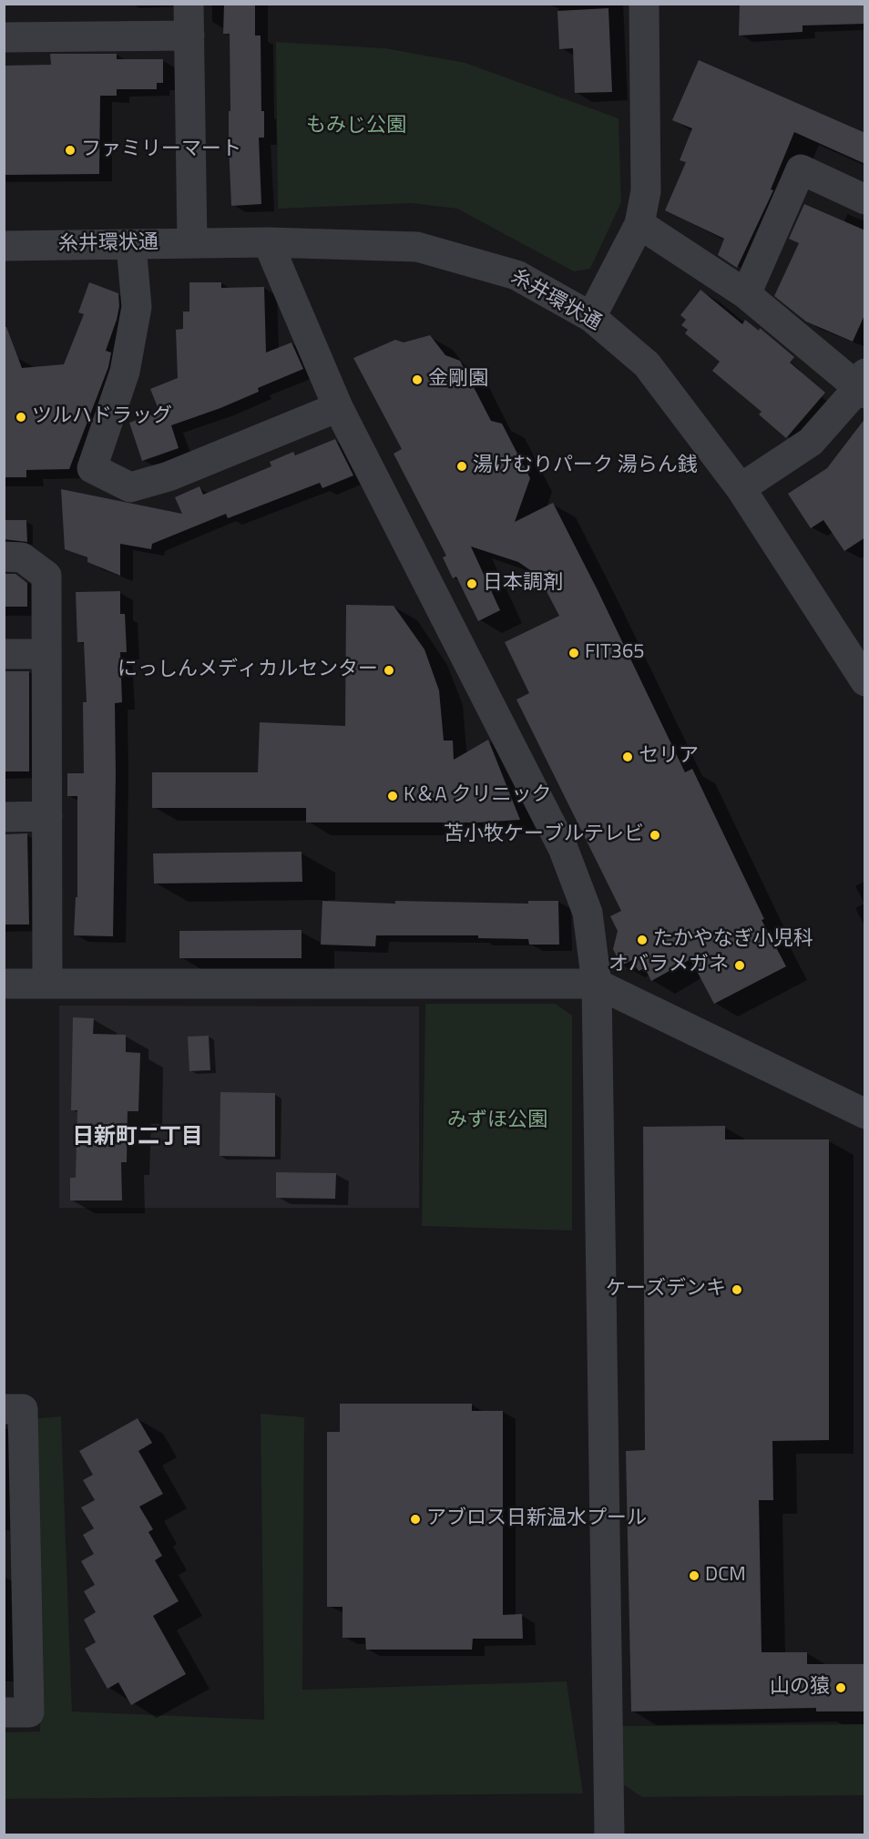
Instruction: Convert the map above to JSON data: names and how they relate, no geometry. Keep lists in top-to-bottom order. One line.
{"streets":{"street":["糸井環状通"]},"districts":["日新町二丁目"],"parks":["もみじ公園","みずほ公園"],"places":["ファミリーマート","金剛園","ツルハドラッグ","湯けむりパーク 湯らん銭","日本調剤","FIT365","にっしんメディカルセンター","セリア","K＆A クリニック","苫小牧ケーブルテレビ","たかやなぎ小児科","オバラメガネ","ケーズデンキ","アブロス日新温水プール","DCM","山の猿"]}
